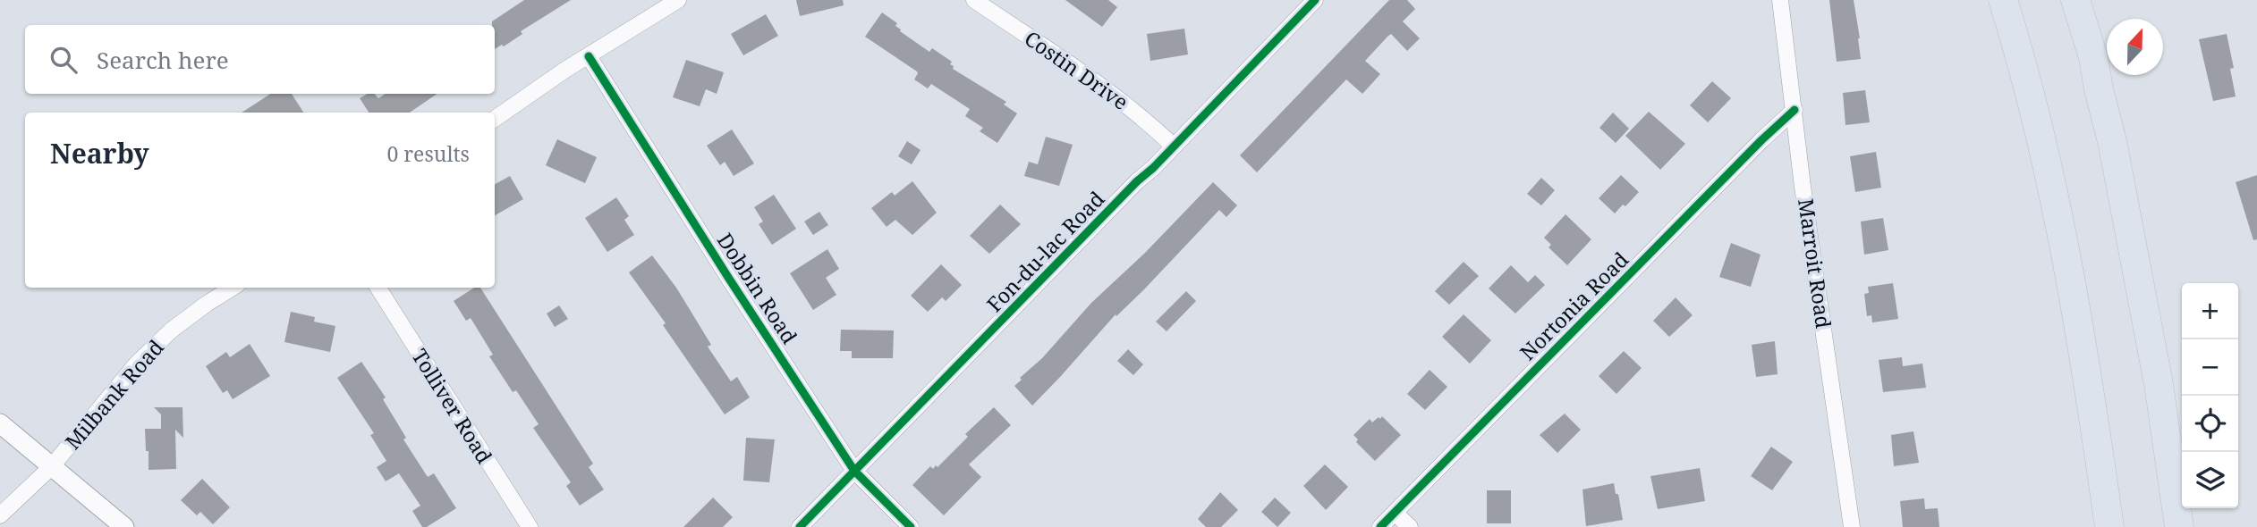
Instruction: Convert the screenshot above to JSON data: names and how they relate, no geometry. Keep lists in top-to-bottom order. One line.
{"streets":{"street":["Costin Drive","Fon-du-lac Road","Marroit Road","Dobbin Road","Nortonia Road","Milbank Road","Tolliver Road"]},"crossings":[["Costin Drive","Fon-du-lac Road"],["Fon-du-lac Road","Dobbin Road"],["Marroit Road","Nortonia Road"]],"north":"top","page":{"search":"Search here","heading":["Nearby","0 results"],"map_buttons":["+","−"]}}
